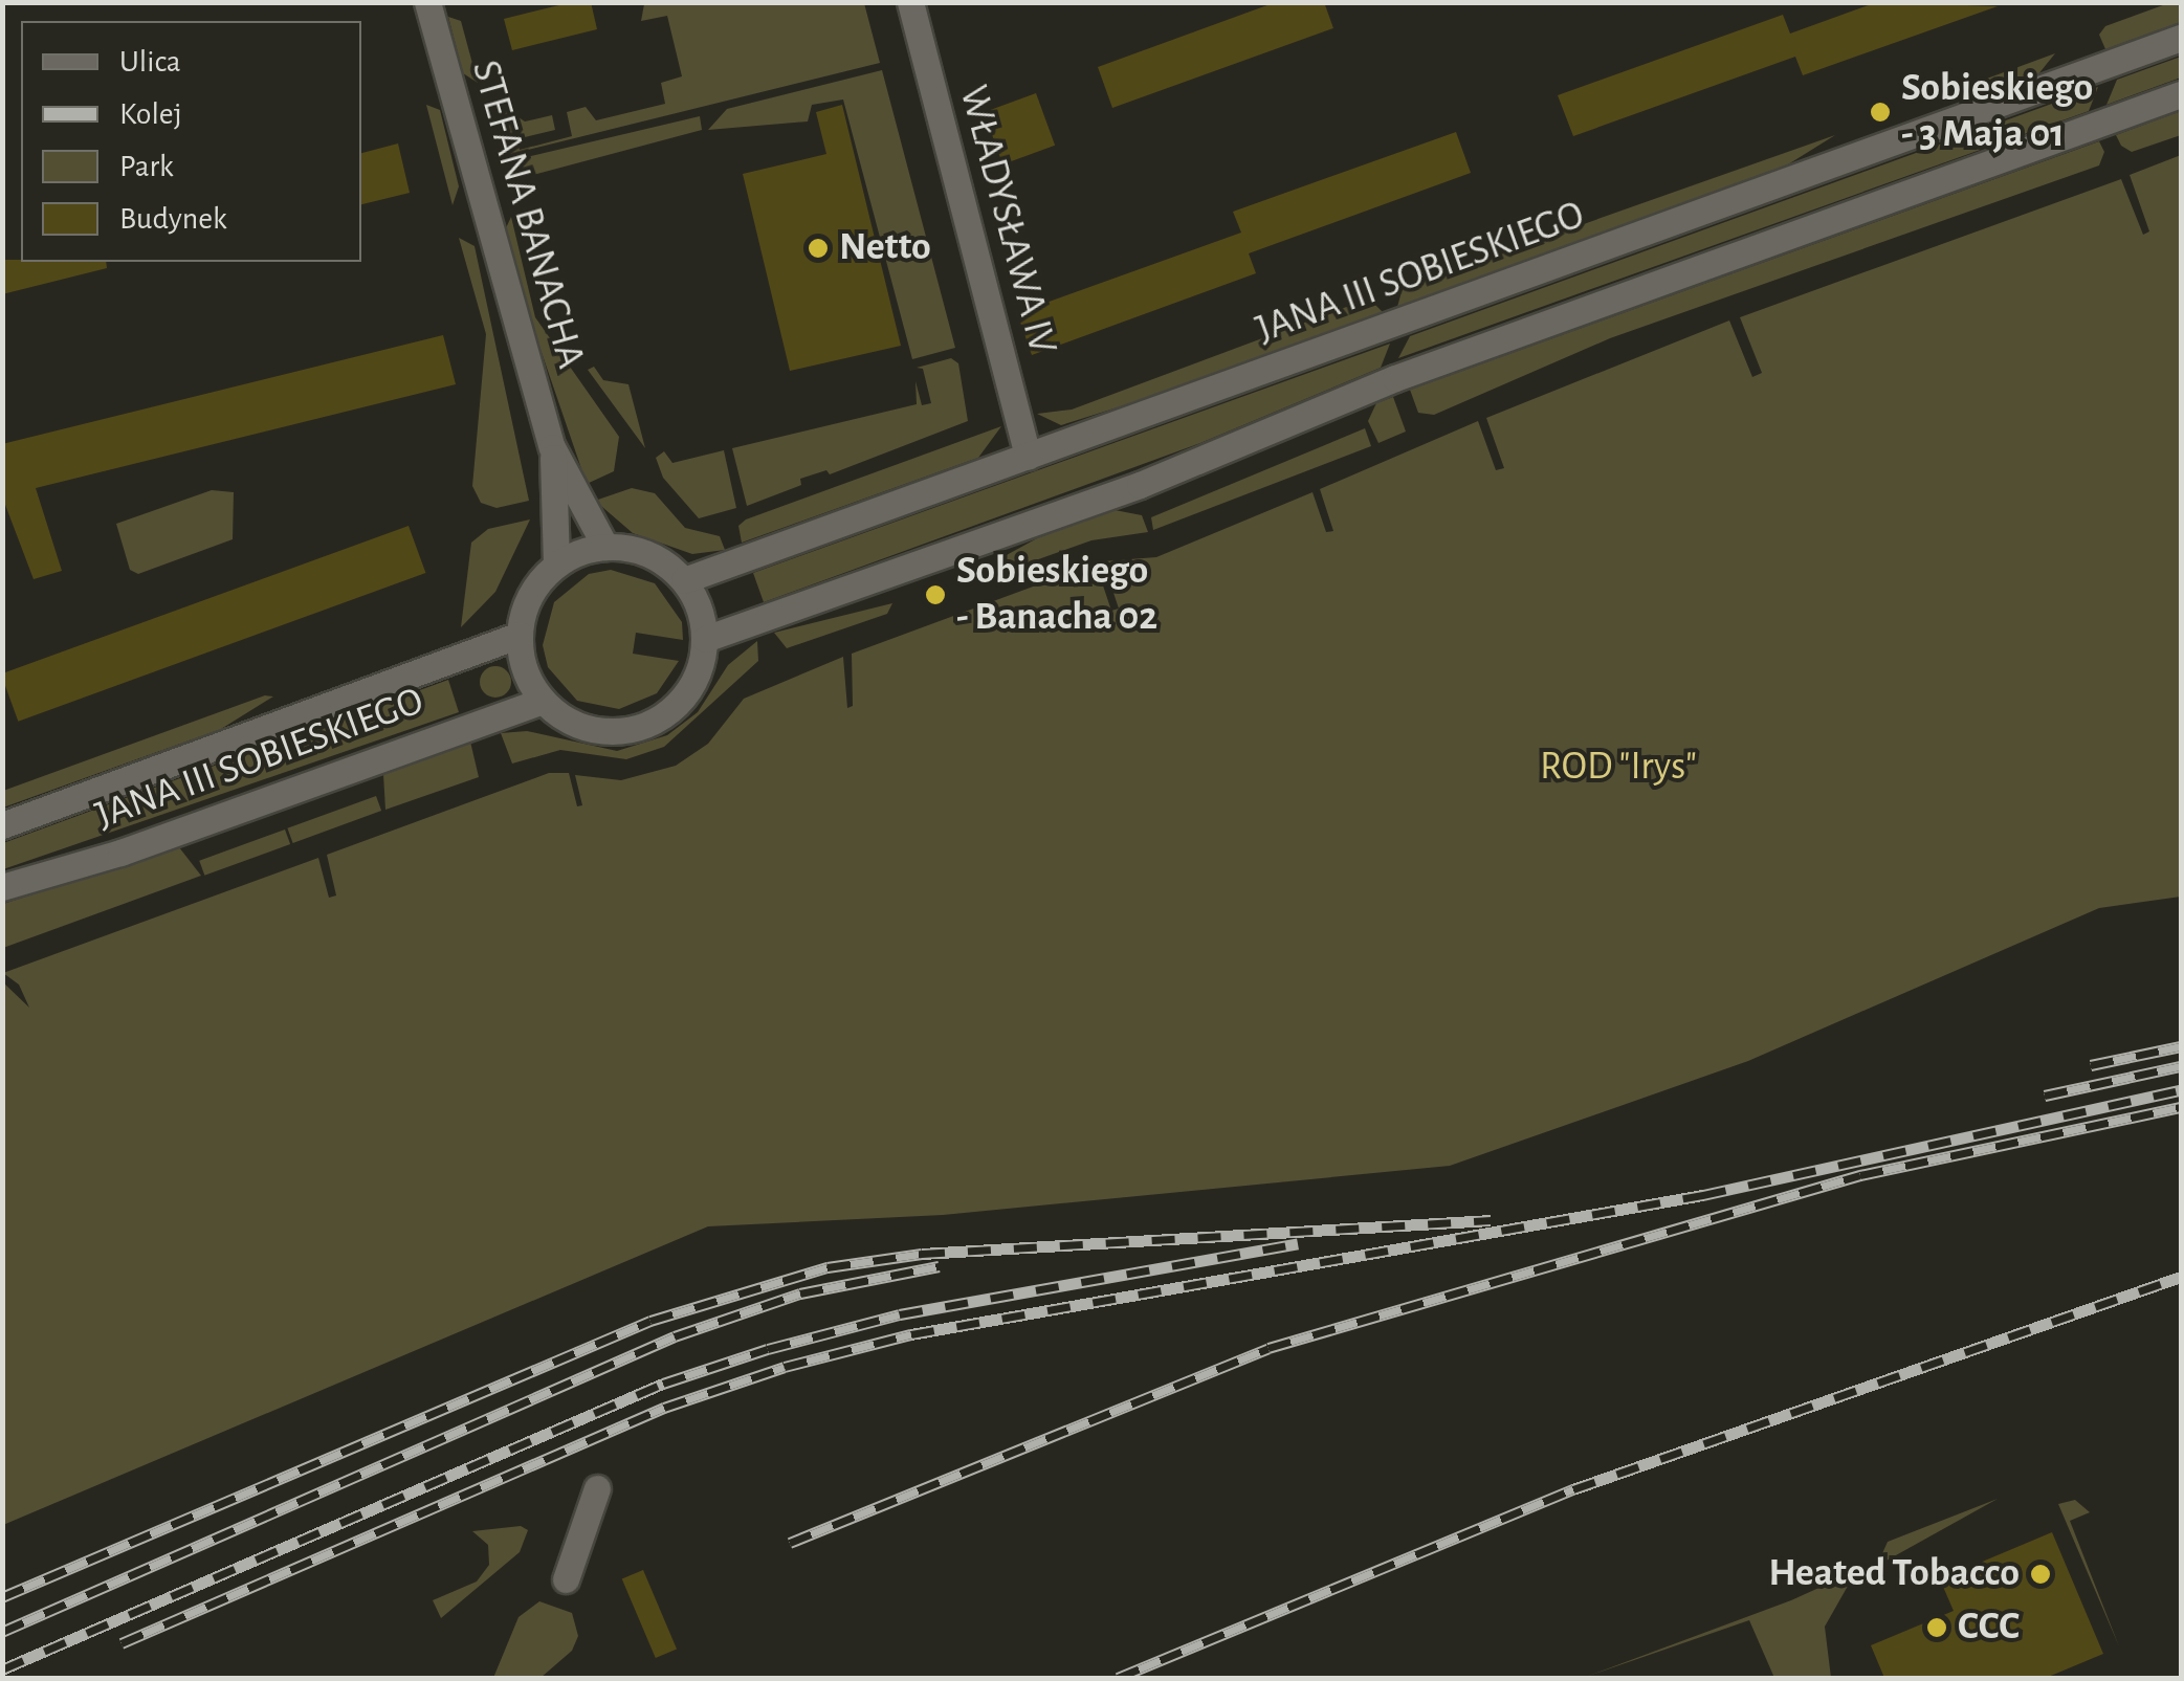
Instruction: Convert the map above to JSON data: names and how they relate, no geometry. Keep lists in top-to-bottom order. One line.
{"streets":{"street":["STEFANA BANACHA","WŁADYSŁAWA IV","JANA III SOBIESKIEGO"]},"crossings":[["STEFANA BANACHA","JANA III SOBIESKIEGO"],["WŁADYSŁAWA IV","JANA III SOBIESKIEGO"]],"parks":["ROD \"Irys\""],"places":["Sobieskiego - 3 Maja 01","Netto","Sobieskiego - Banacha 02","Heated Tobacco","CCC"],"legend":["Ulica","Kolej","Park","Budynek"]}
